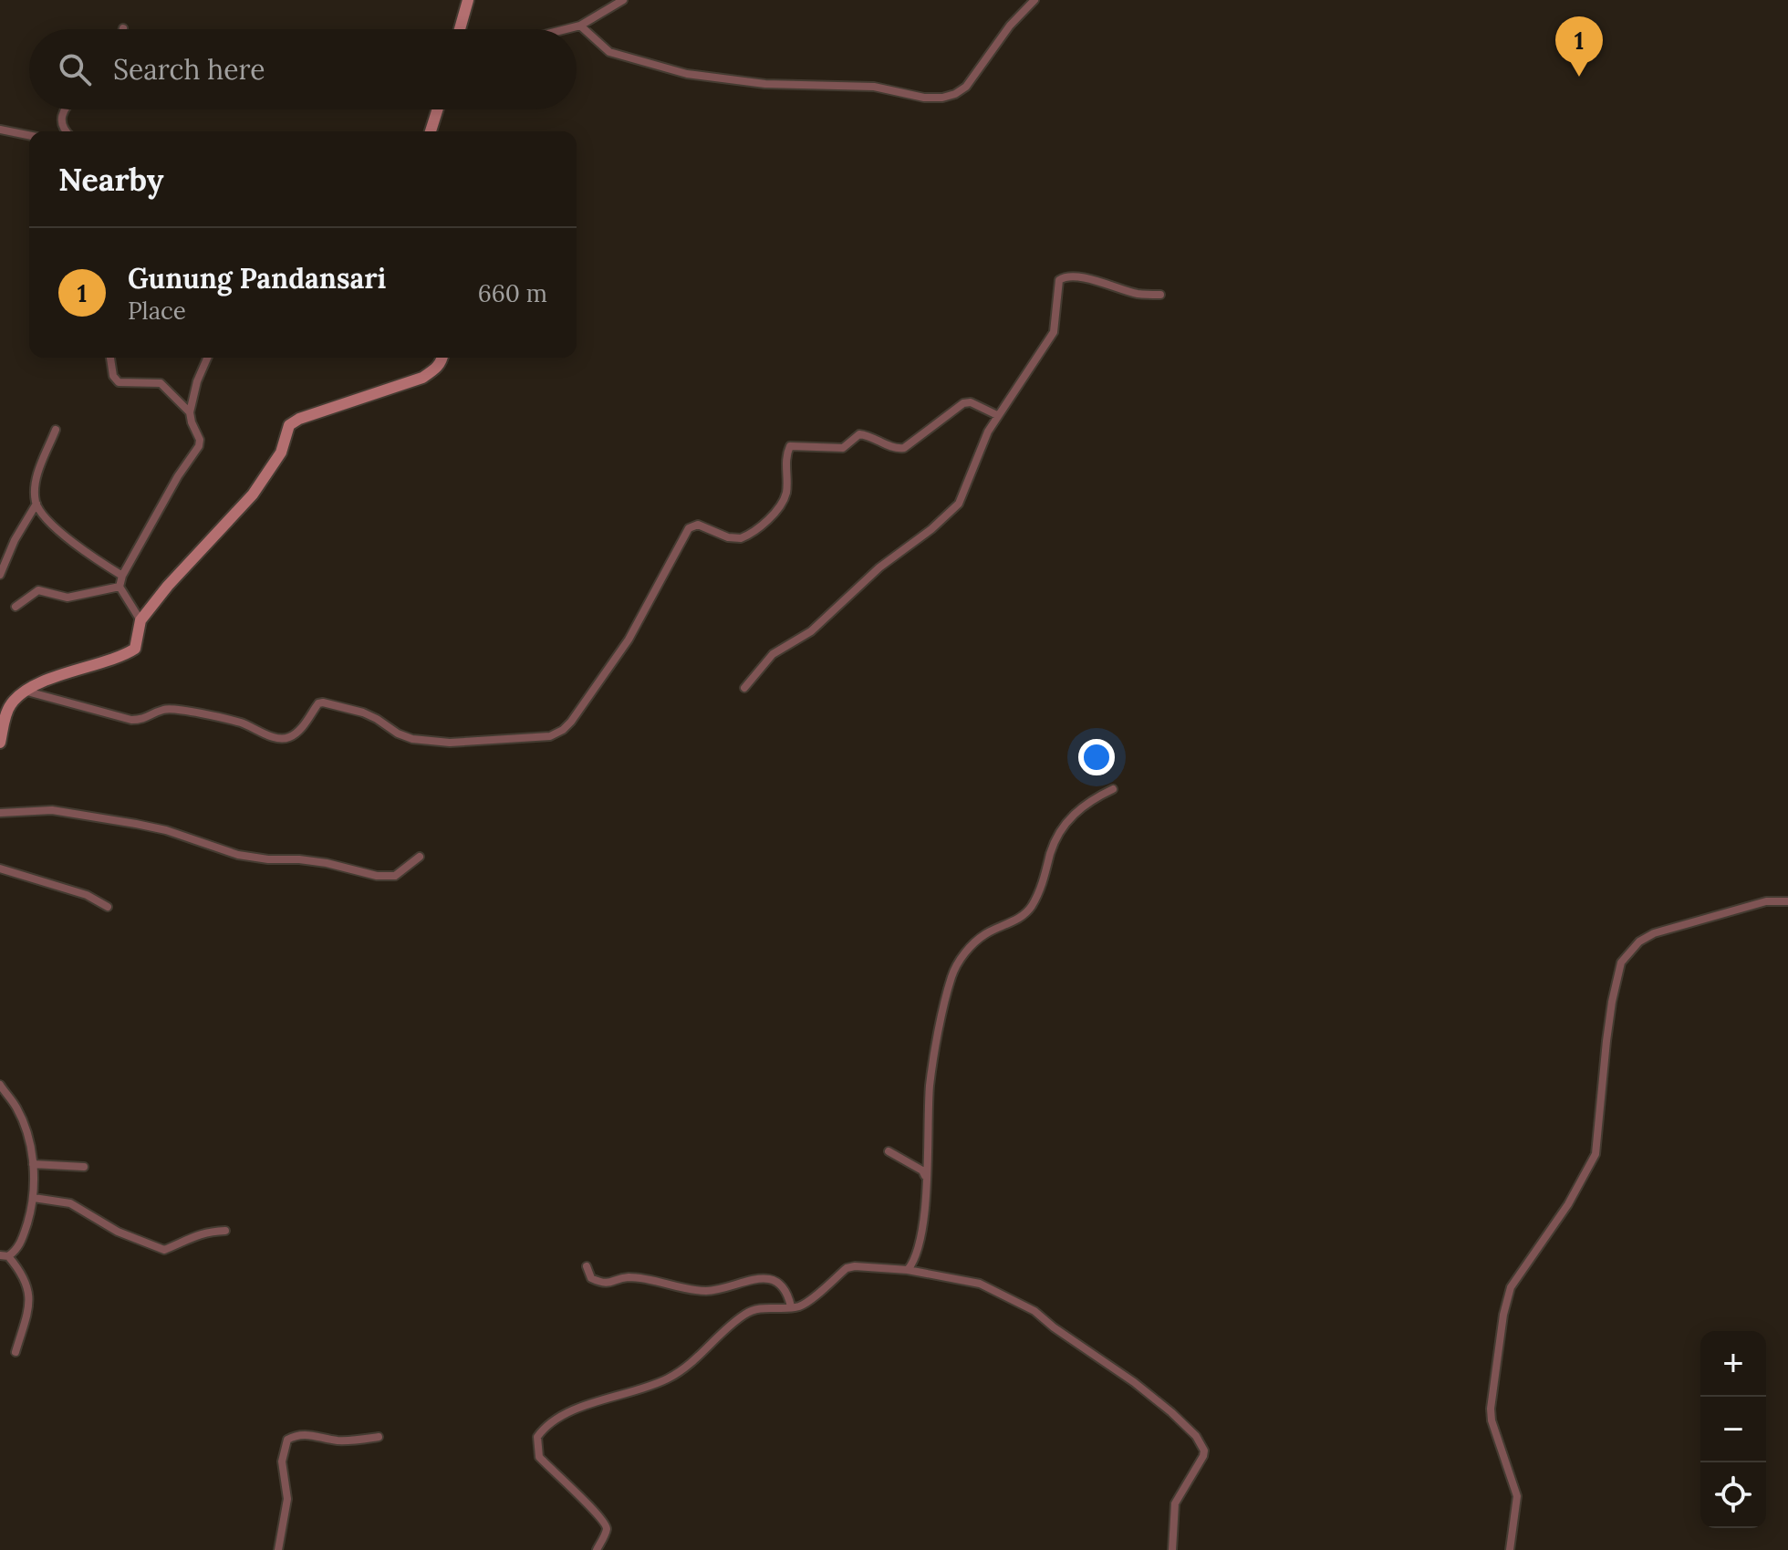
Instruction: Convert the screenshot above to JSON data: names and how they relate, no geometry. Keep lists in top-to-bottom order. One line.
{"page":{"pins":"1","search":"Search here","heading":"Nearby","list":[{"mark":"1","name":"Gunung Pandansari","note":"Place","value":"660 m"}],"map_buttons":["+","−"]}}
